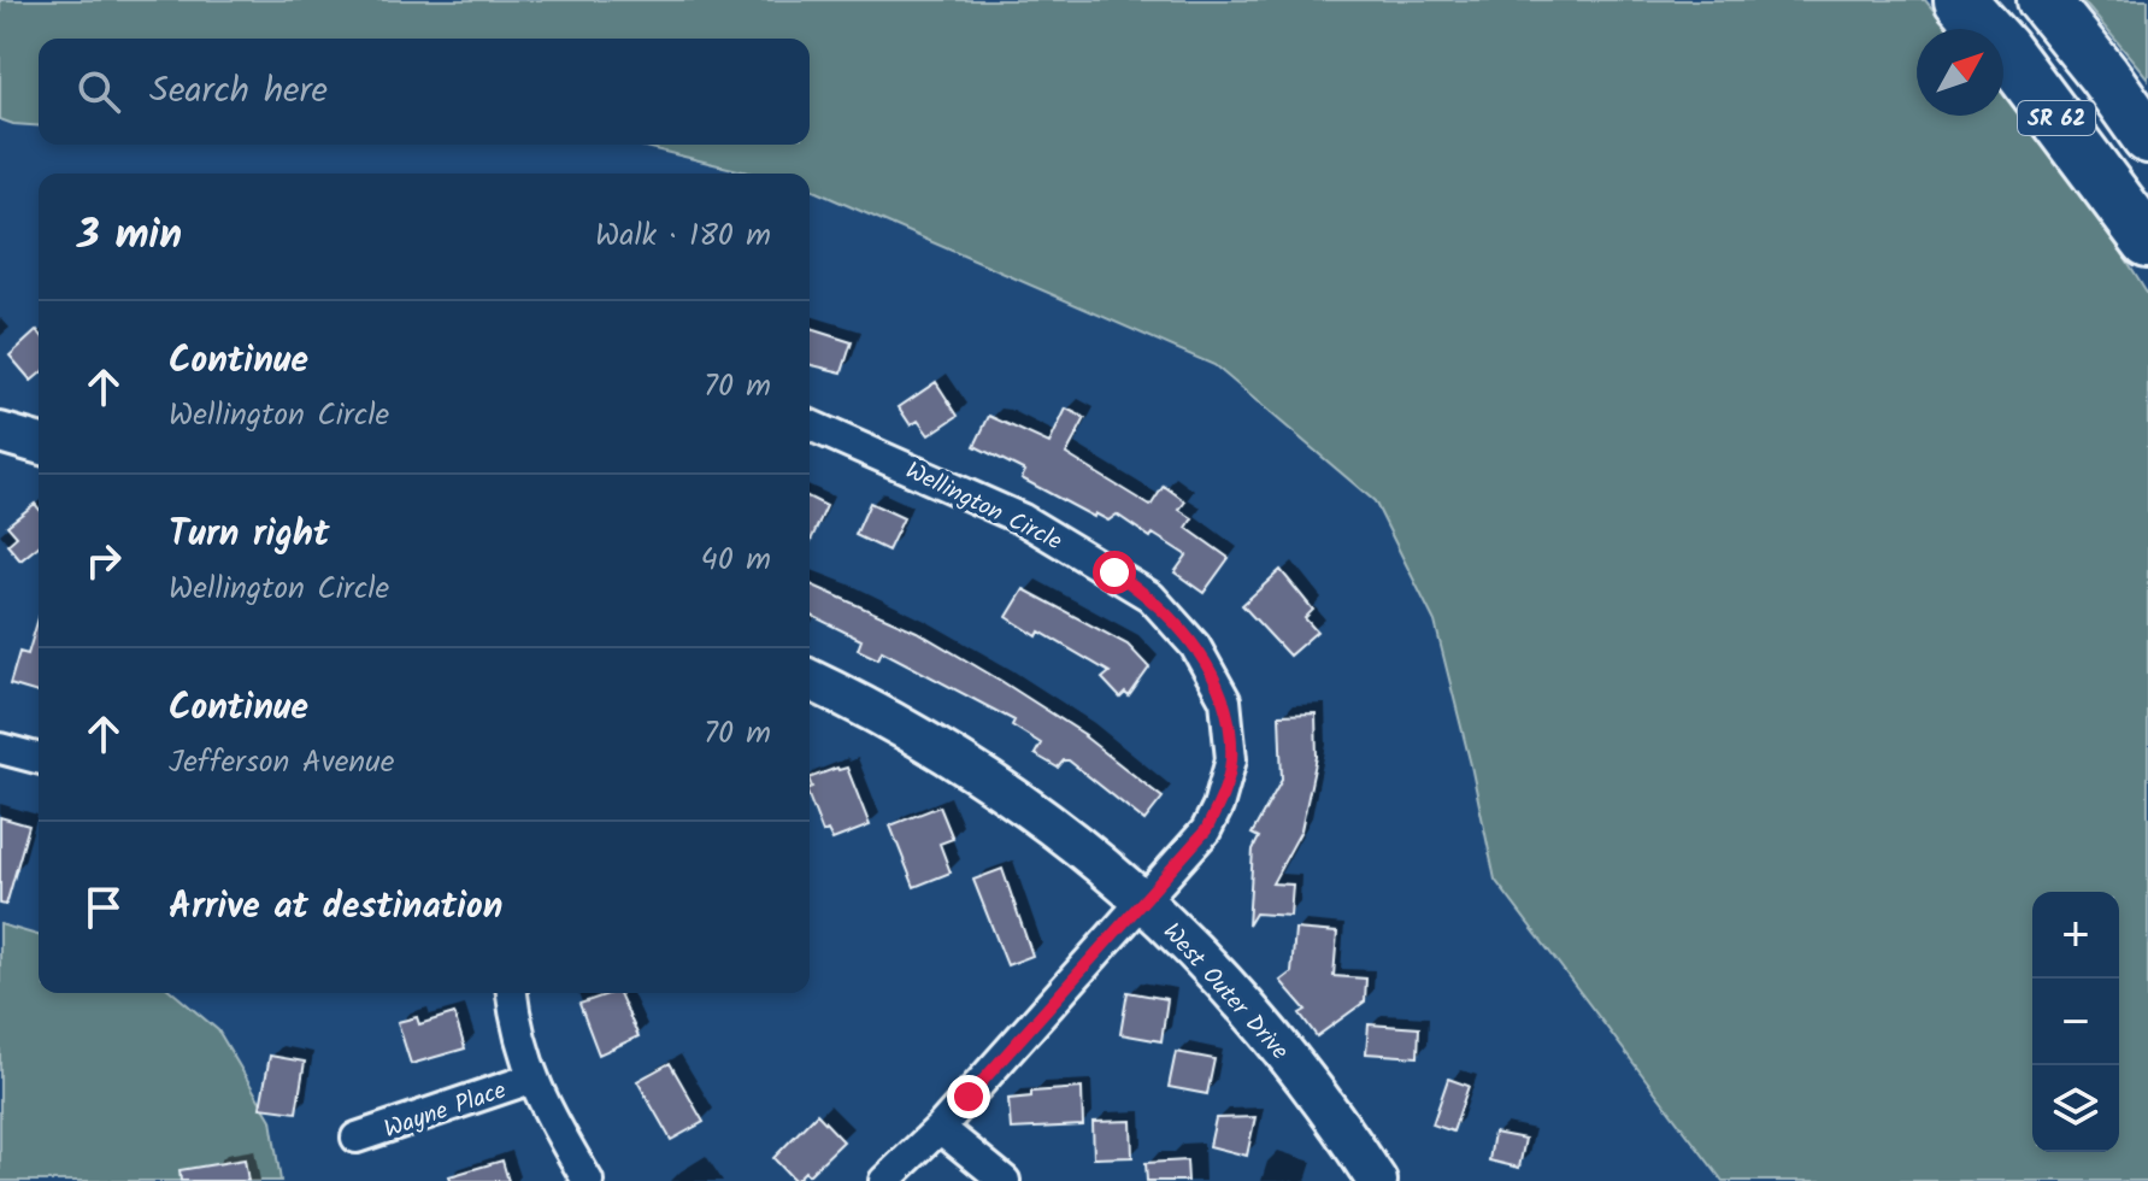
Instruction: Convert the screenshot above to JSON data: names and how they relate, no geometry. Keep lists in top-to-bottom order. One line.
{"streets":{"highway":["SR 62"],"street":["Wellington Circle","West Outer Drive","Wayne Place"]},"crossings":[["Wellington Circle","West Outer Drive"]],"north":"top right","page":{"search":"Search here","heading":["3 min","Walk · 180 m"],"list":[["Continue","Wellington Circle","70 m"],["Turn right","Wellington Circle","40 m"],["Continue","Jefferson Avenue","70 m"],"Arrive at destination"],"map_buttons":["+","−"]}}
